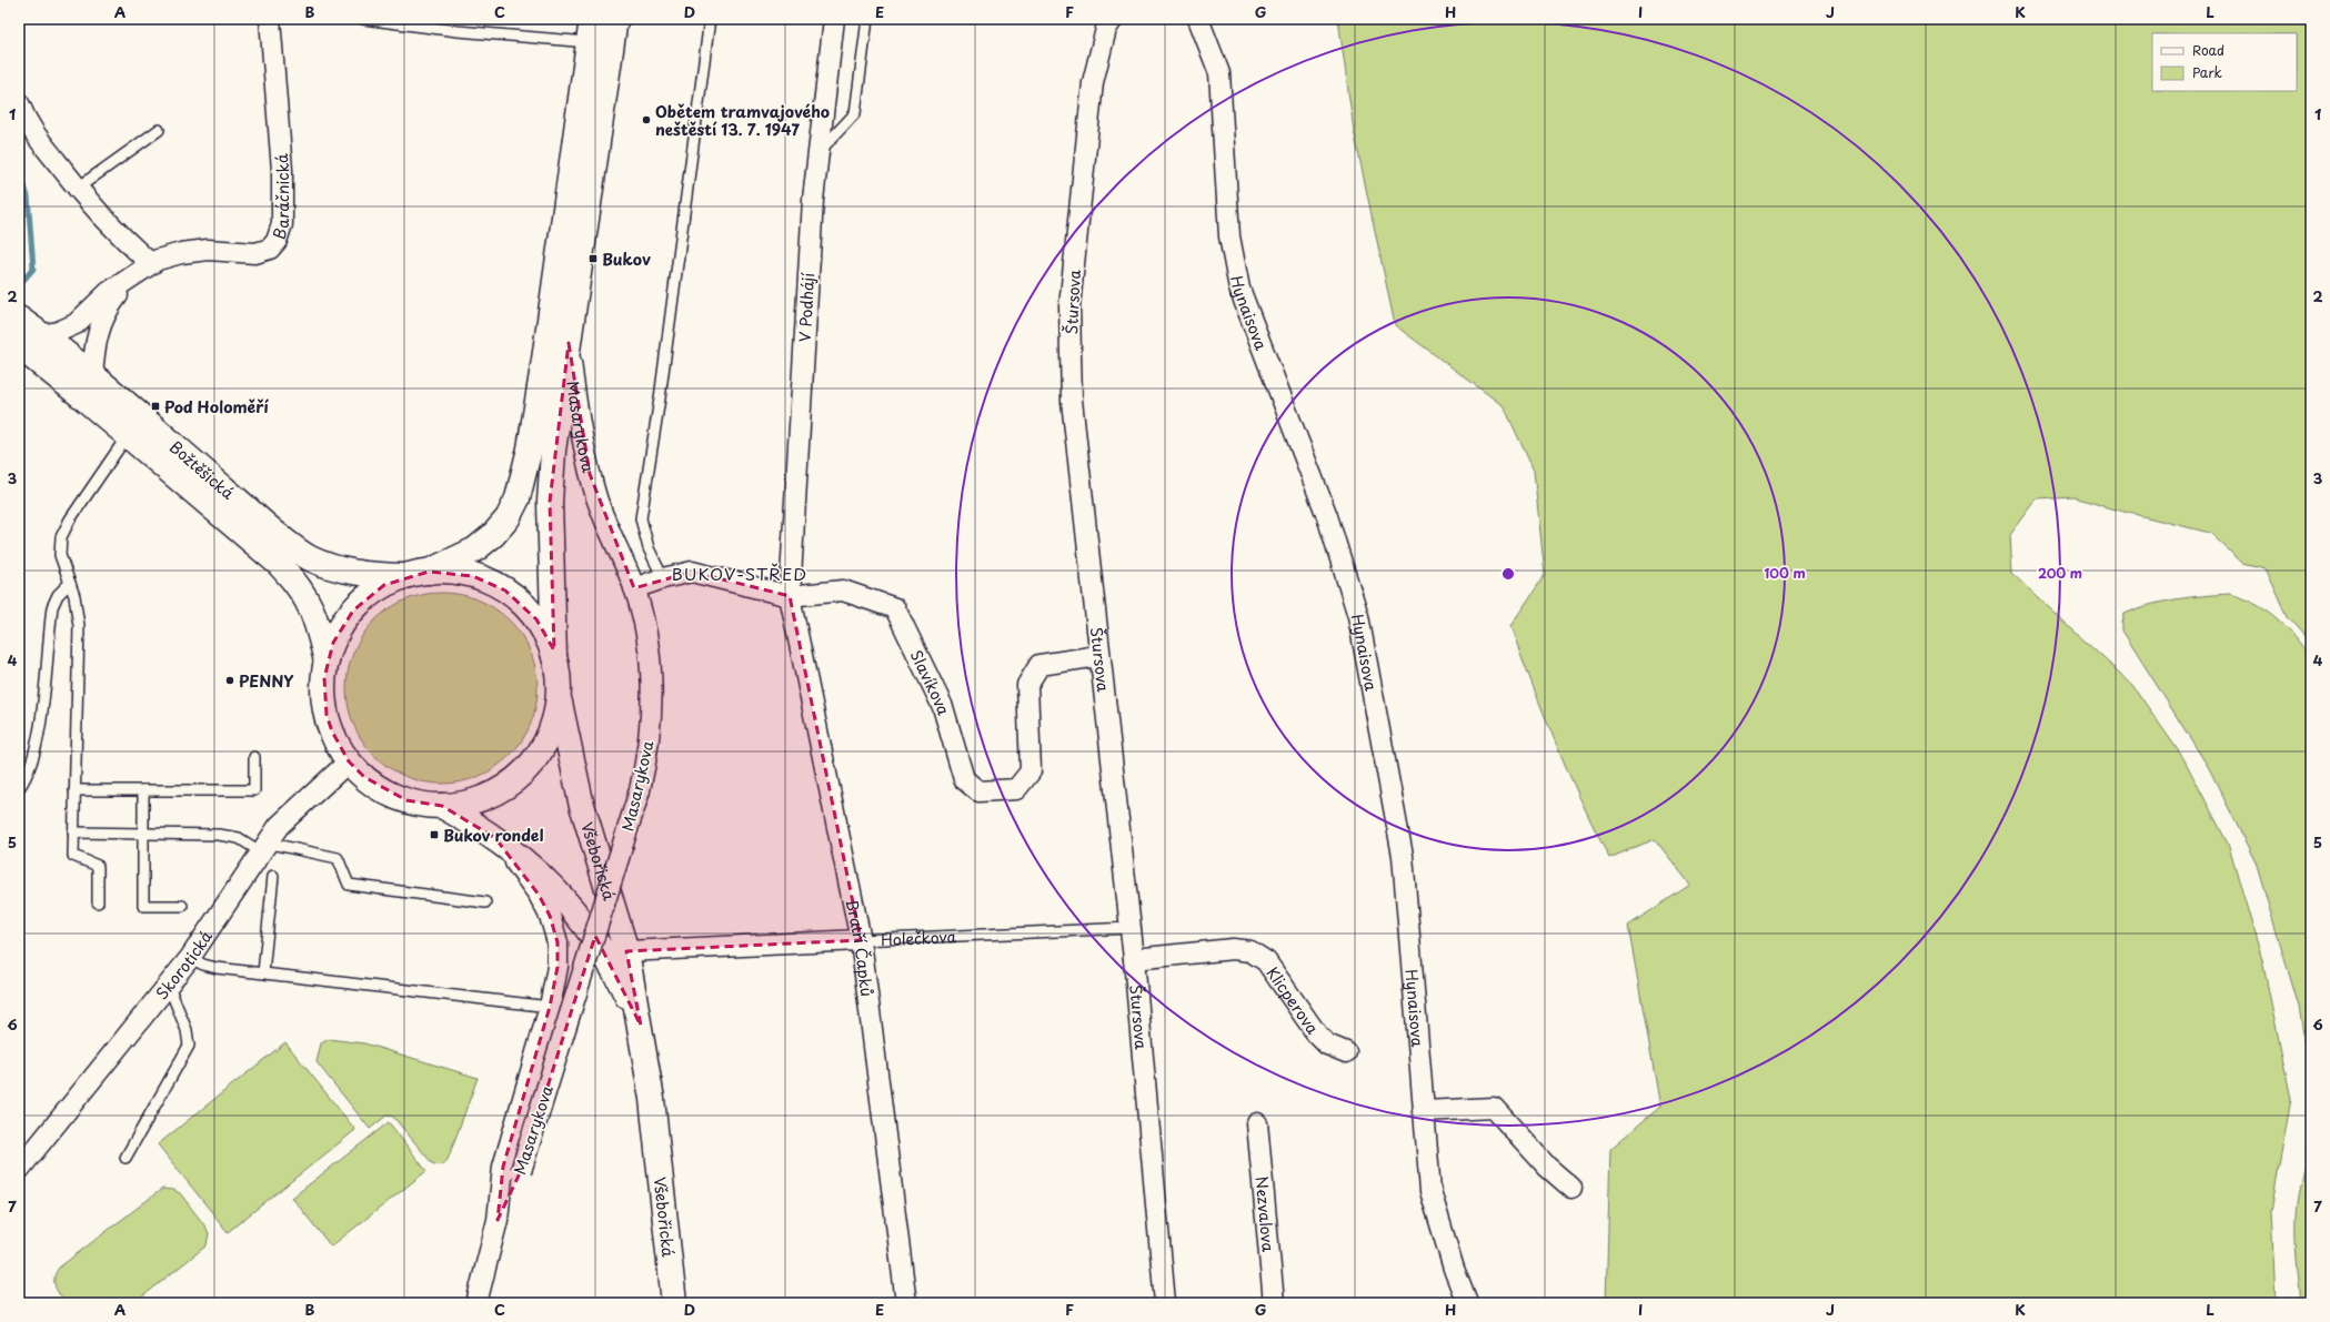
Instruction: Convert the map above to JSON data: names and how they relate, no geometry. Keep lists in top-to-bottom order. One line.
{"streets":{"main road":["Masarykova","Božtěšická","Všebořická"],"street":["Baráčnická","Štursova","V Podhájí","Hynaisova","Slavíkova","Holečkova","Bratří Čapků","Skorotická","Klicperova","Nezvalova"]},"crossings":[["Baráčnická","Božtěšická"],["Štursova","Slavíkova"],["Štursova","Holečkova"],["Štursova","Klicperova"],["V Podhájí","Slavíkova"],["V Podhájí","Bratří Čapků"],["Masarykova","Slavíkova"],["Masarykova","Všebořická"],["Slavíkova","Bratří Čapků"],["Všebořická","Holečkova"],["Holečkova","Bratří Čapků"]],"districts":["BUKOV-STŘED"],"places":{"other":["Obětem tramvajového neštěstí 13. 7. 1947","PENNY"],"transit":["Bukov","Pod Holoměří","Bukov rondel"]},"legend":["Road","Park"],"grid":{"columns":["A","B","C","D","E","F","G","H","I","J","K","L"],"rows":["1","2","3","4","5","6","7"]},"rings":["100 m","200 m"]}
